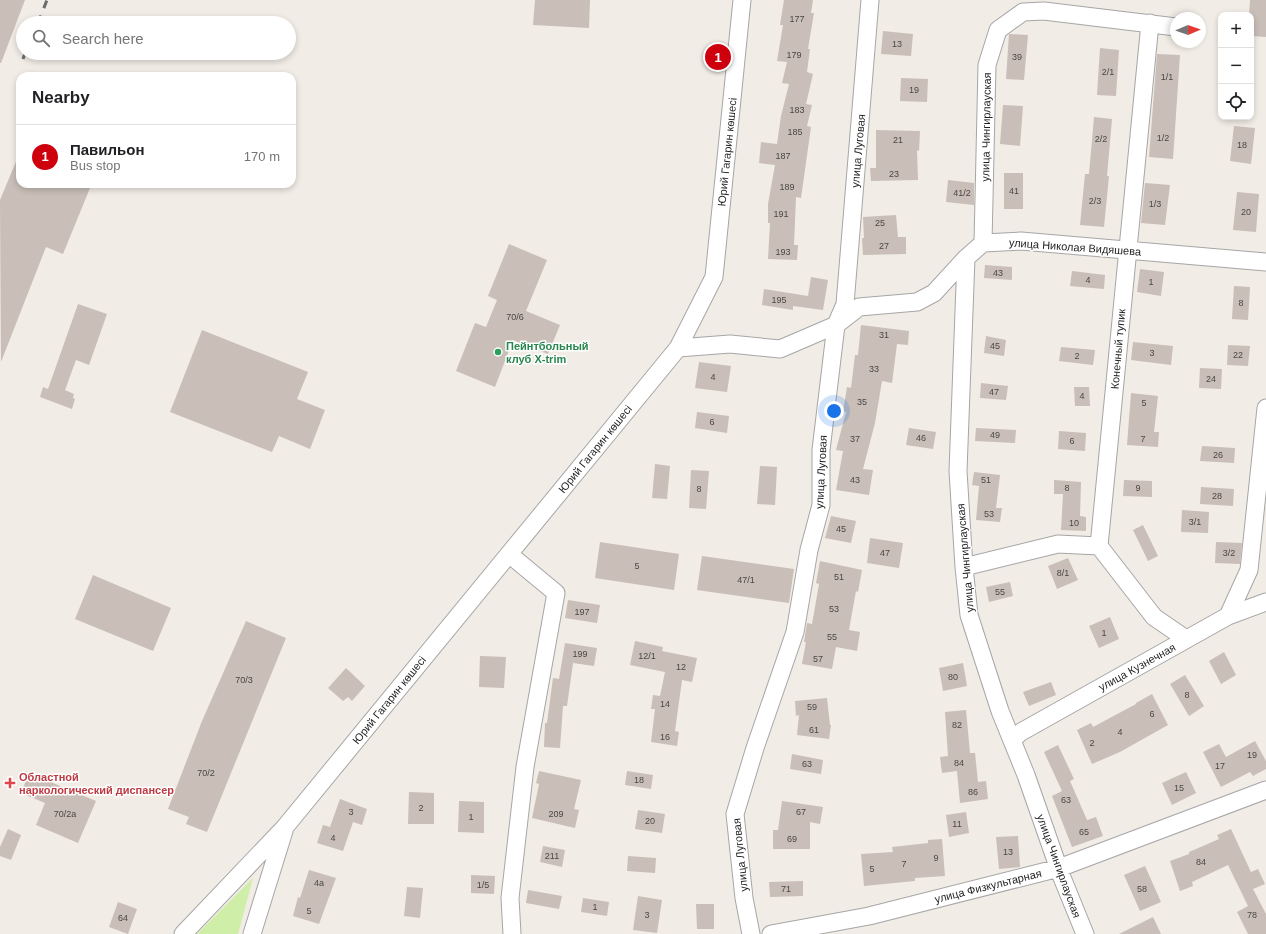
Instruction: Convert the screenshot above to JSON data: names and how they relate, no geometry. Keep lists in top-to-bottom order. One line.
{"streets":{"street":["улица Чингирлауская","улица Луговая","Юрий Гагарин көшесі","улица Николая Видяшева","Конечный тупик","улица Кузнечная","улица Физкультарная"]},"crossings":[["улица Чингирлауская","улица Николая Видяшева"],["улица Чингирлауская","Конечный тупик"],["улица Чингирлауская","улица Кузнечная"],["улица Чингирлауская","улица Физкультарная"],["улица Николая Видяшева","Конечный тупик"]],"places":{"other":["Пейнтбольный клуб X-trim"],"health":["Областной наркологический диспансер"]},"house_numbers":["177","13","179","39","2/1","1/1","19","183","185","1/2","2/2","21","18","187","23","189","41","41/2","2/3","1/3","20","191","25","27","193","43","4","1","195","8","70/6","31","45","3","22","2","33","4","24","47","4","35","5","6","49","46","37","7","6","26","43","51","8","9","8","28","53","3/1","10","45","47","3/2","5","8/1","51","47/1","55","53","197","1","55","199","12/1","57","12","80","70/3","8","14","59","6","82","61","4","16","2","19","84","63","17","70/2","18","15","86","63","2","3","67","70/2а","209","1","20","11","65","4","69","13","211","9","84","7","5","4а","1/5","71","58","1","5","3","78","64"],"north":"right","page":{"map_buttons":["+","−"],"search":"Search here","pins":"1","heading":"Nearby","list":[{"mark":"1","name":"Павильон","note":"Bus stop","value":"170 m"}]}}
